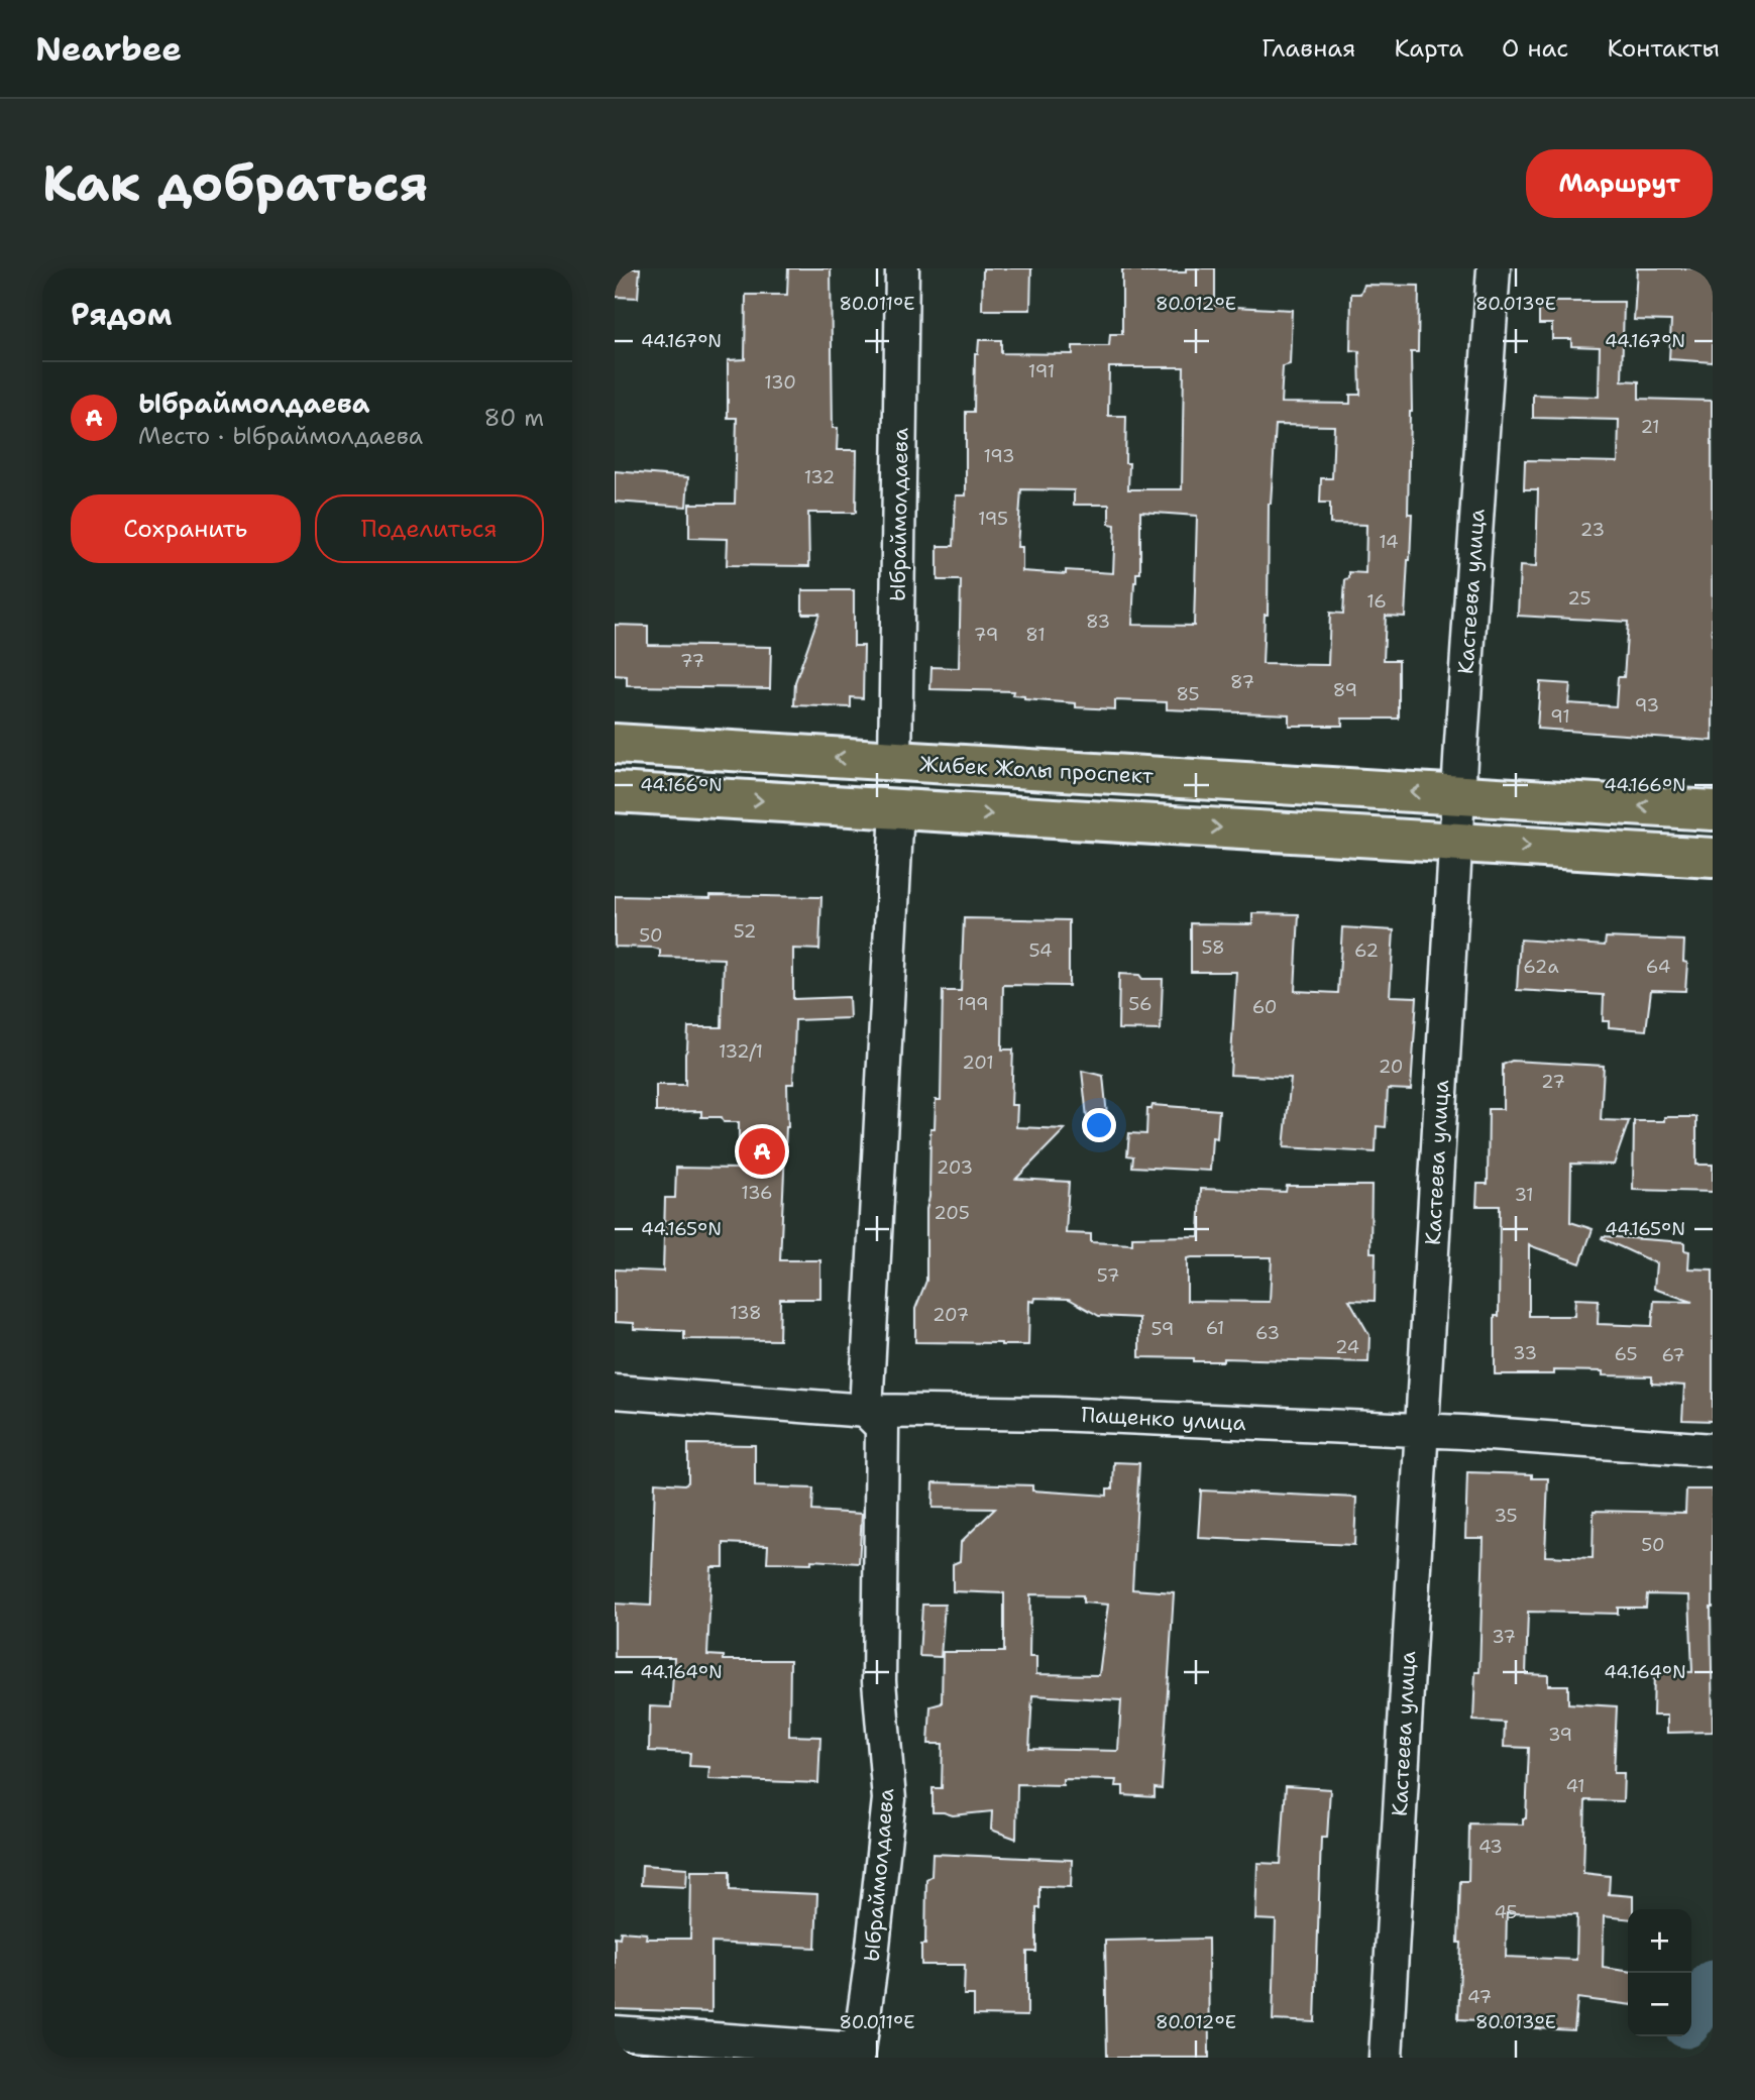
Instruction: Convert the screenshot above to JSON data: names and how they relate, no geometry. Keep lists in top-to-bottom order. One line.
{"streets":{"highway":["Жибек Жолы проспект"],"street":["Ыбраймолдаева","Кастеева улица","Пащенко улица"]},"crossings":[["Ыбраймолдаева","Жибек Жолы проспект"],["Ыбраймолдаева","Пащенко улица"],["Кастеева улица","Жибек Жолы проспект"],["Кастеева улица","Пащенко улица"]],"house_numbers":["191","130","21","193","132","195","23","14","25","16","83","79","81","77","87","89","85","93","91","52","50","58","54","62","62а","64","199","56","60","132/1","201","20","27","203","136","31","205","57","138","207","61","59","63","24","33","65","67","35","50","37","39","41","43","45","47"],"page":{"header":"Nearbee","nav":["Главная","Карта","О нас","Контакты"],"buttons":["Маршрут",["Сохранить","Поделиться"]],"title":"Как добраться","heading":"Рядом","list":[{"mark":"A","name":"Ыбраймолдаева","note":"Место · Ыбраймолдаева","value":"80 m"}],"pins":"A","map_buttons":["+","−"]},"coordinates":["80.011°E","80.012°E","80.013°E","44.167°N","44.166°N","44.165°N","44.164°N"]}
